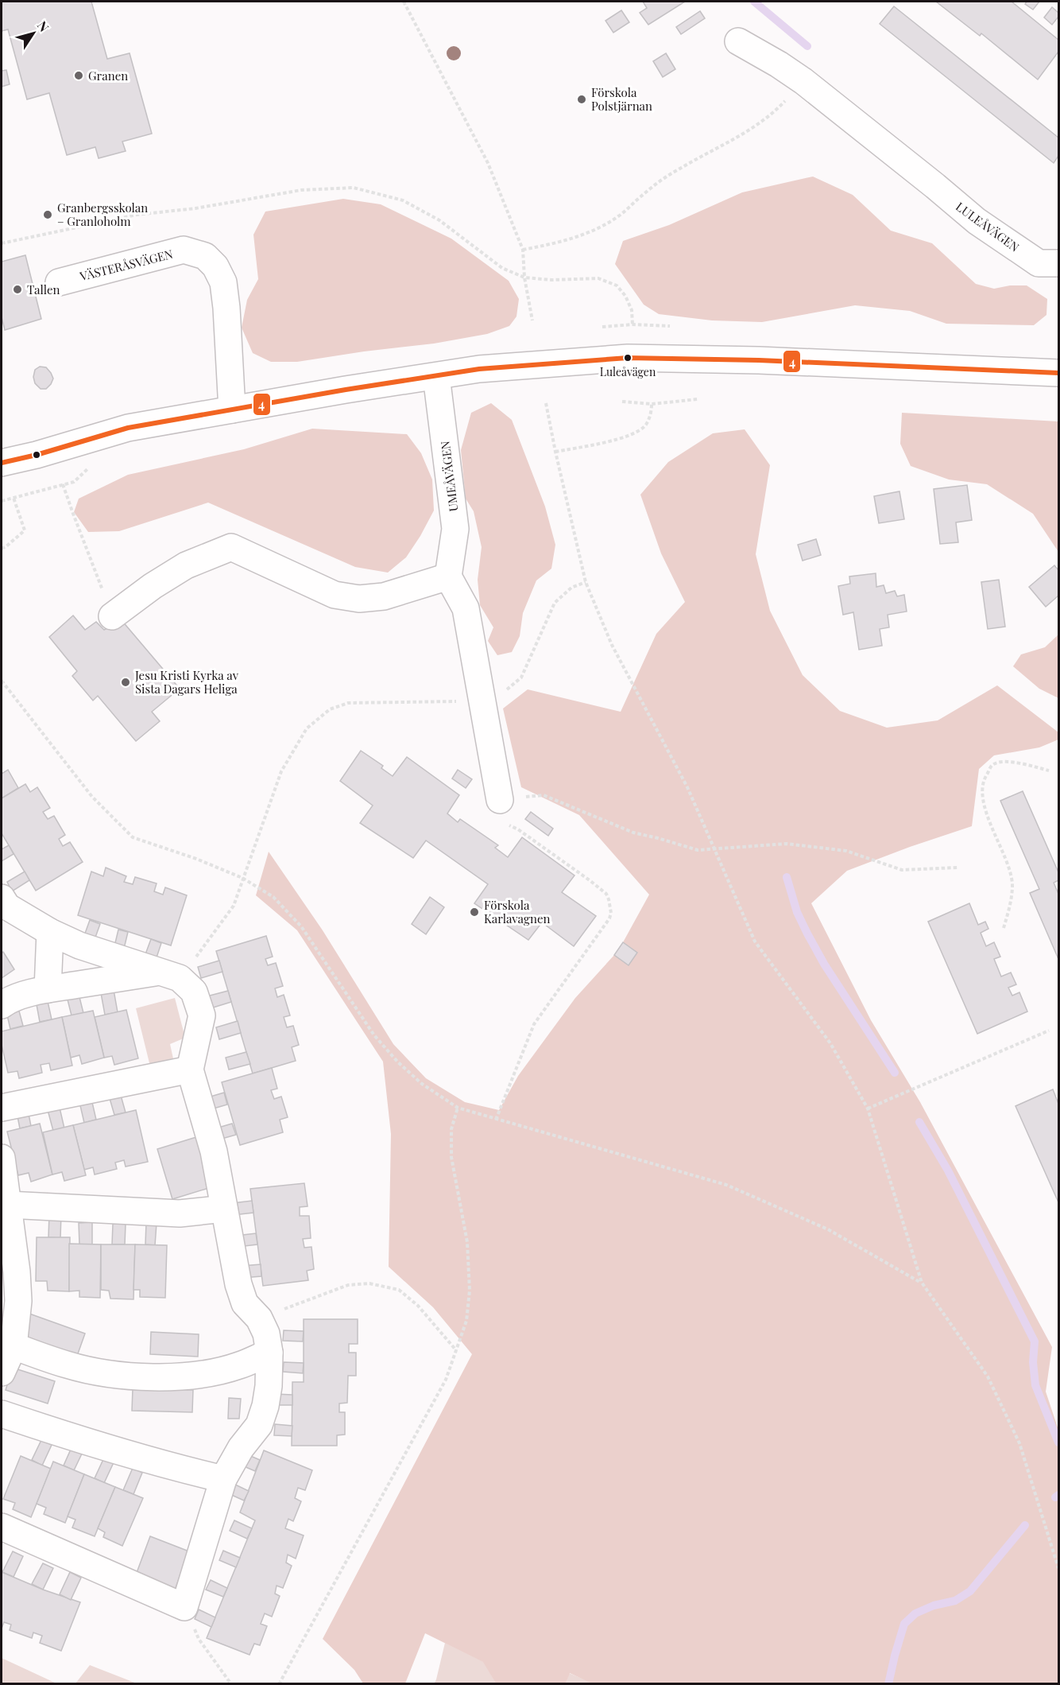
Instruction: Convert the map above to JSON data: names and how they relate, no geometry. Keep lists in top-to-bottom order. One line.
{"streets":{"street":["LULEÅVÄGEN","VÄSTERÅSVÄGEN","UMEÅVÄGEN"]},"places":["Granen","Förskola Polstjärnan","Granbergsskolan – Granloholm","Tallen","Luleåvägen","Jesu Kristi Kyrka av Sista Dagars Heliga","Förskola Karlavagnen"],"lines":["transit line 4"],"north":"top right"}
